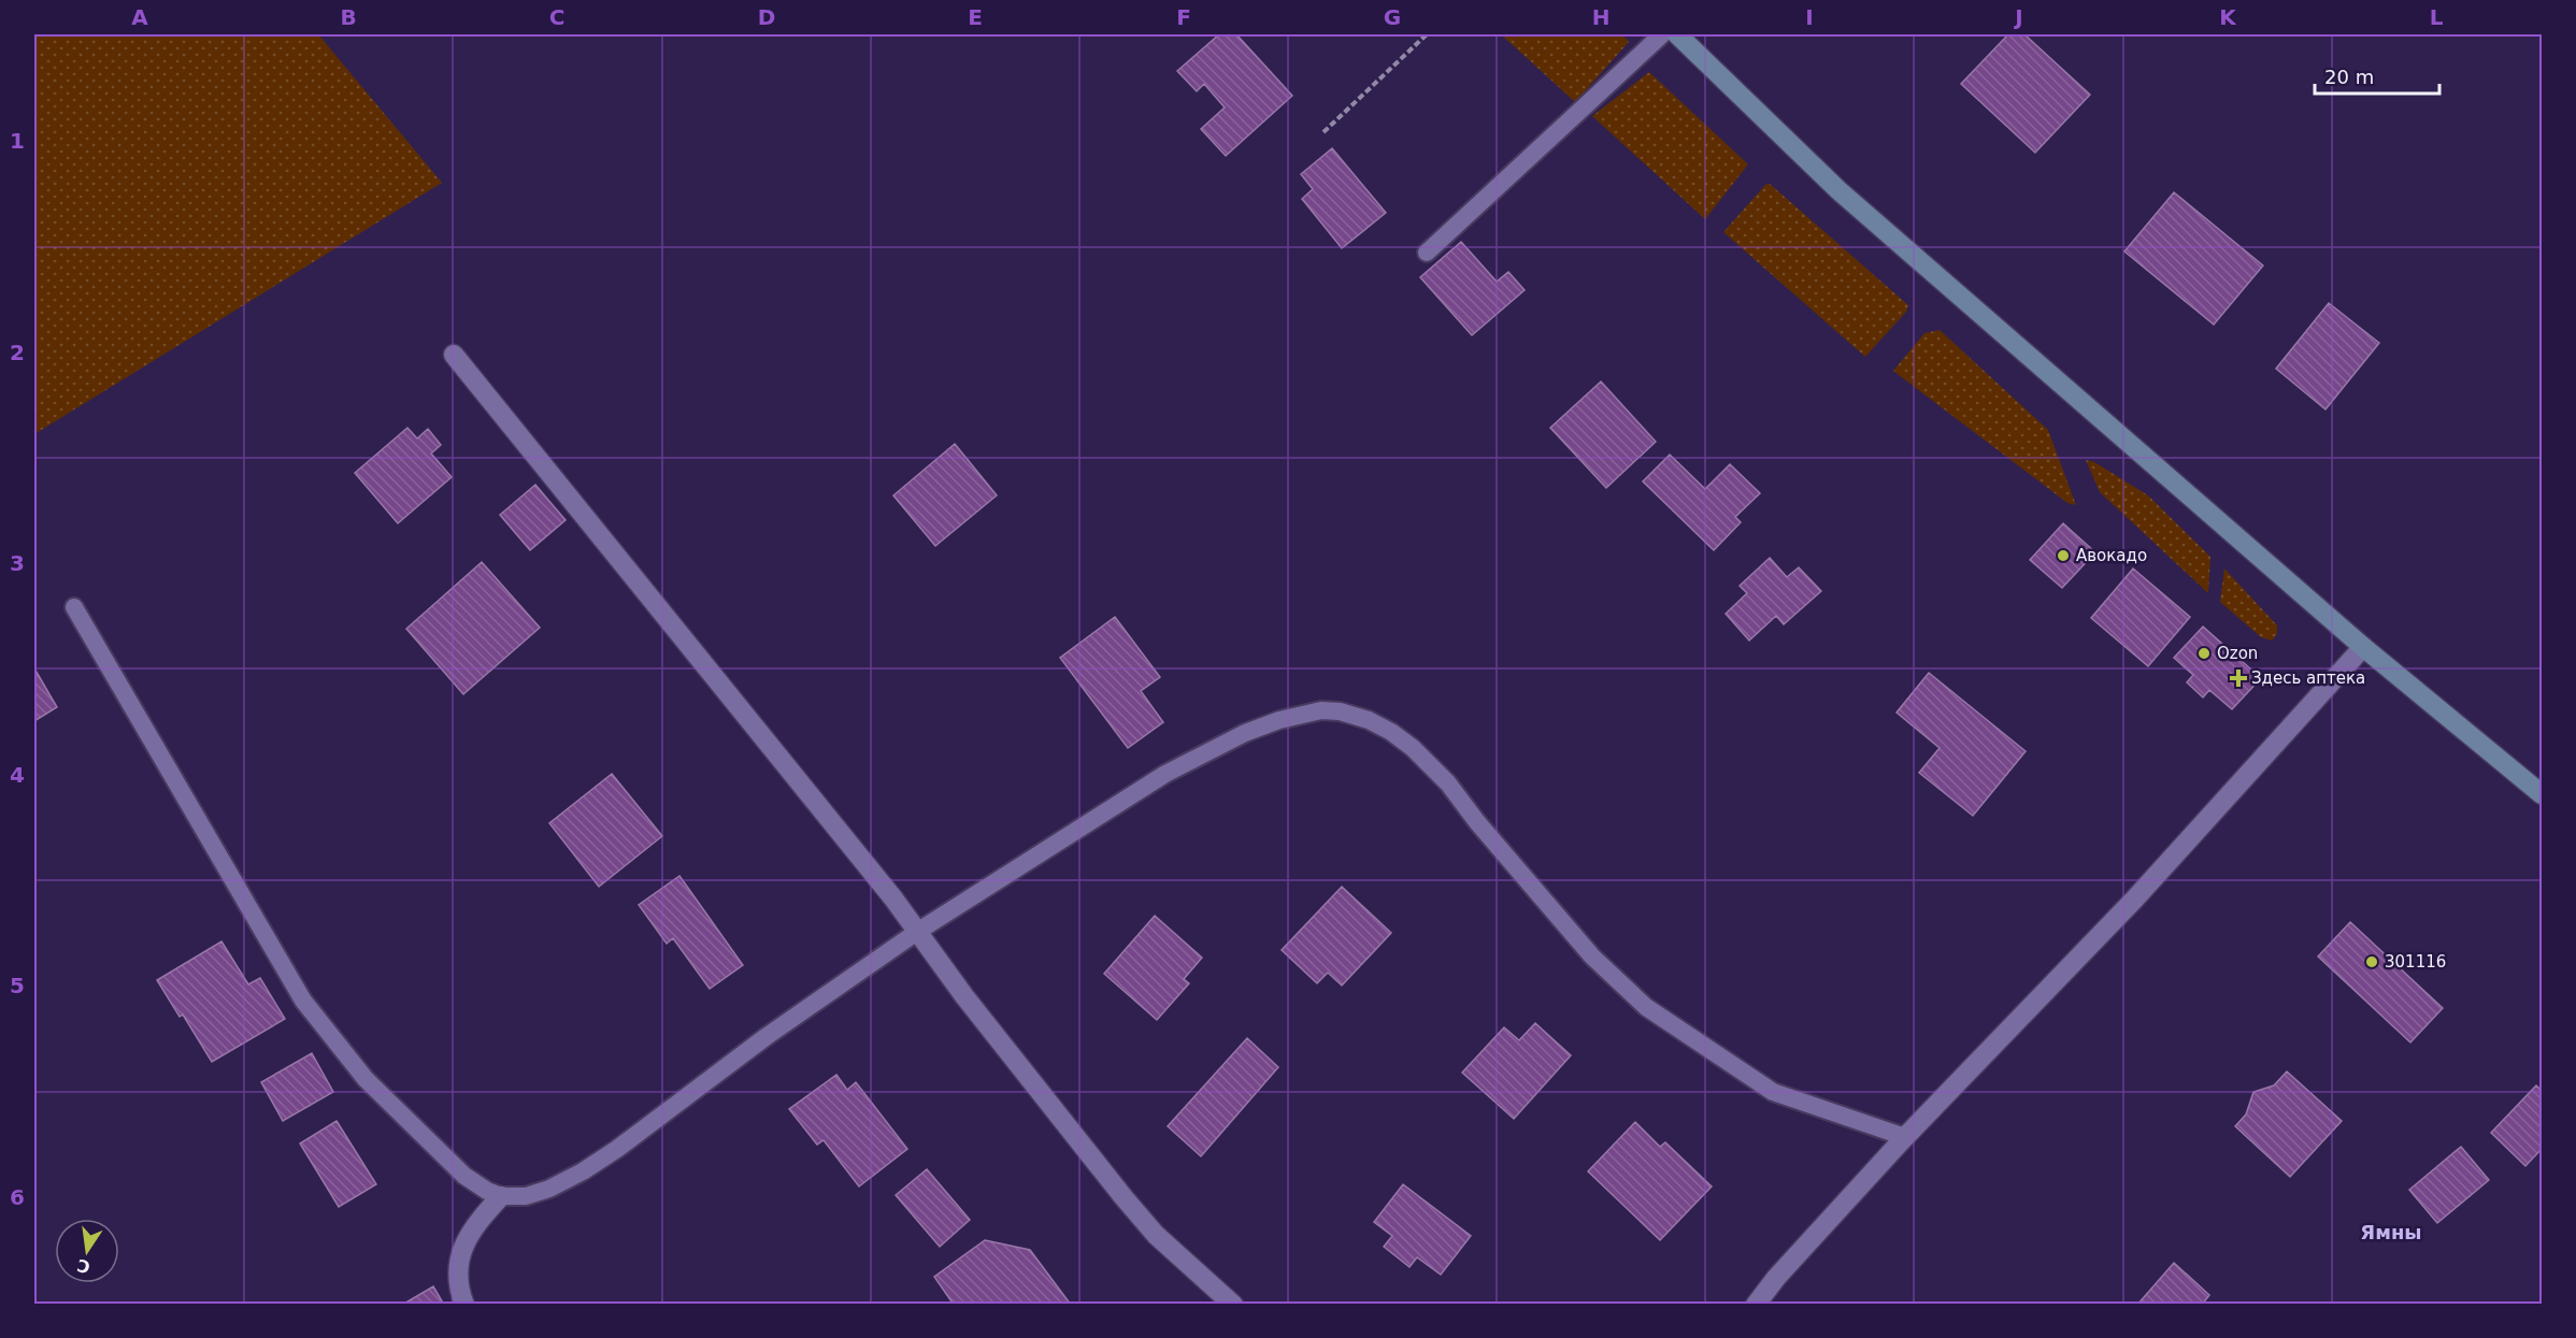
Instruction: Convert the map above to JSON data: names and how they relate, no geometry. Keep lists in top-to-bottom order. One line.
{"districts":["Ямны"],"places":{"other":["Авокадо","Ozon","301116"],"health":["Здесь аптека"]},"scale_bar":"20 m","north":"bottom","grid":{"columns":["A","B","C","D","E","F","G","H","I","J","K","L"],"rows":["1","2","3","4","5","6"]}}
